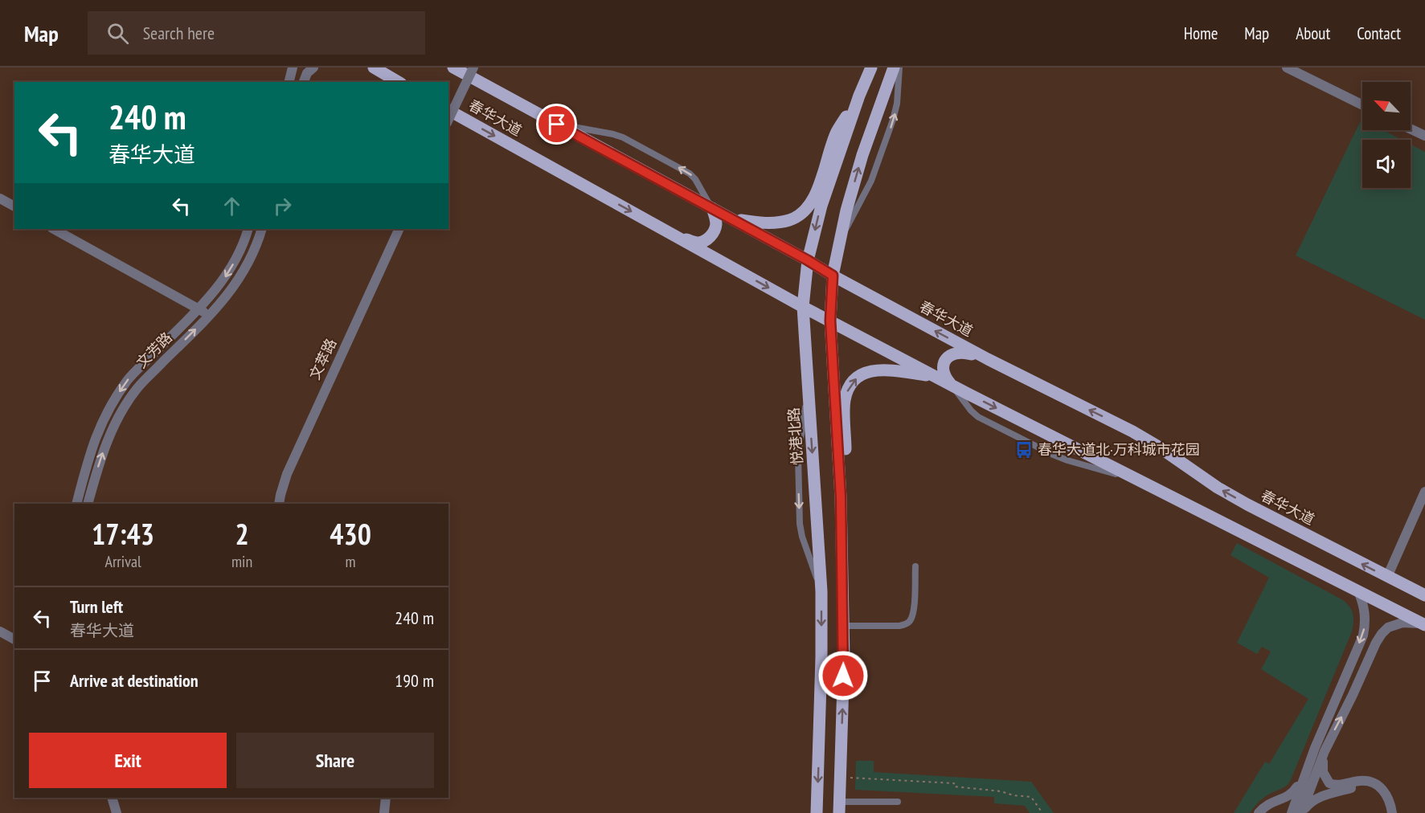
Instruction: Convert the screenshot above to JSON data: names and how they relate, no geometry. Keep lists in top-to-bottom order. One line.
{"streets":{"main road":["春华大道","悦港北路"],"street":["文芳路","文萃路"]},"crossings":[["春华大道","悦港北路"]],"places":{"bus stop":["春华大道北·万科城市花园"]},"north":"top left","page":{"header":"Map","search":"Search here","nav":["Home","Map","About","Contact"],"turn":["240 m","春华大道"],"eta":["17:43","Arrival","2","min","430","m"],"list":[{"name":"Turn left","note":"春华大道","value":"240 m"},{"name":"Arrive at destination","value":"190 m"}],"buttons":["Exit","Share"]}}
